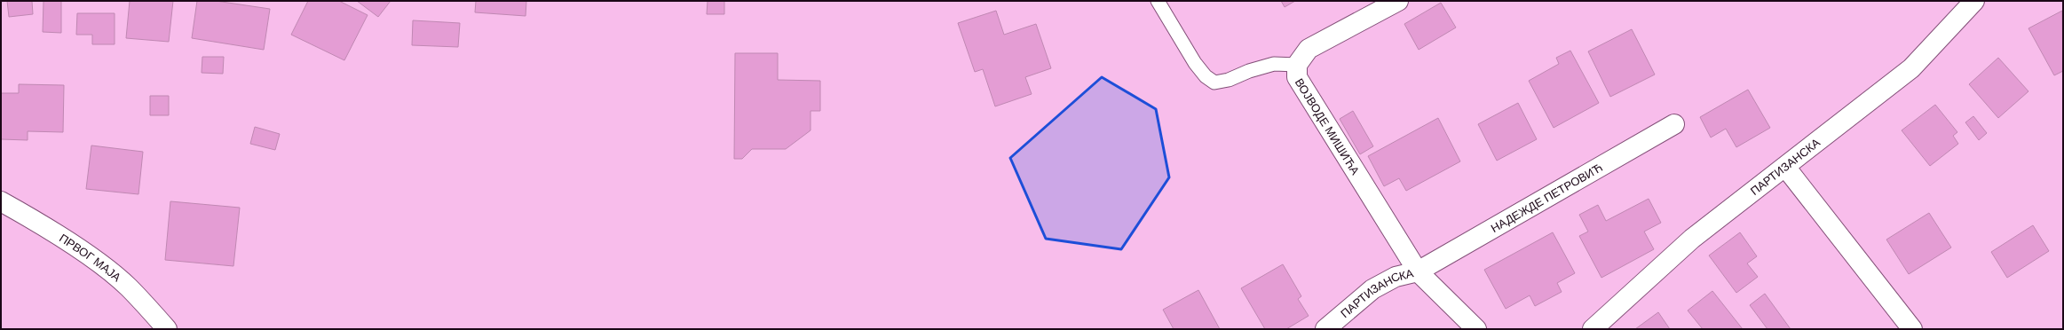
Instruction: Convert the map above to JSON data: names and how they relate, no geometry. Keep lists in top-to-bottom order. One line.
{"streets":{"street":["ВОЈВОДЕ МИШИЋА","ПАРТИЗАНСКА","НАДЕЖДЕ ПЕТРОВИЋ","ПРВОГ МАЈА"]},"crossings":[["ВОЈВОДЕ МИШИЋА","ПАРТИЗАНСКА"],["ВОЈВОДЕ МИШИЋА","НАДЕЖДЕ ПЕТРОВИЋ"],["ПАРТИЗАНСКА","НАДЕЖДЕ ПЕТРОВИЋ"]]}
